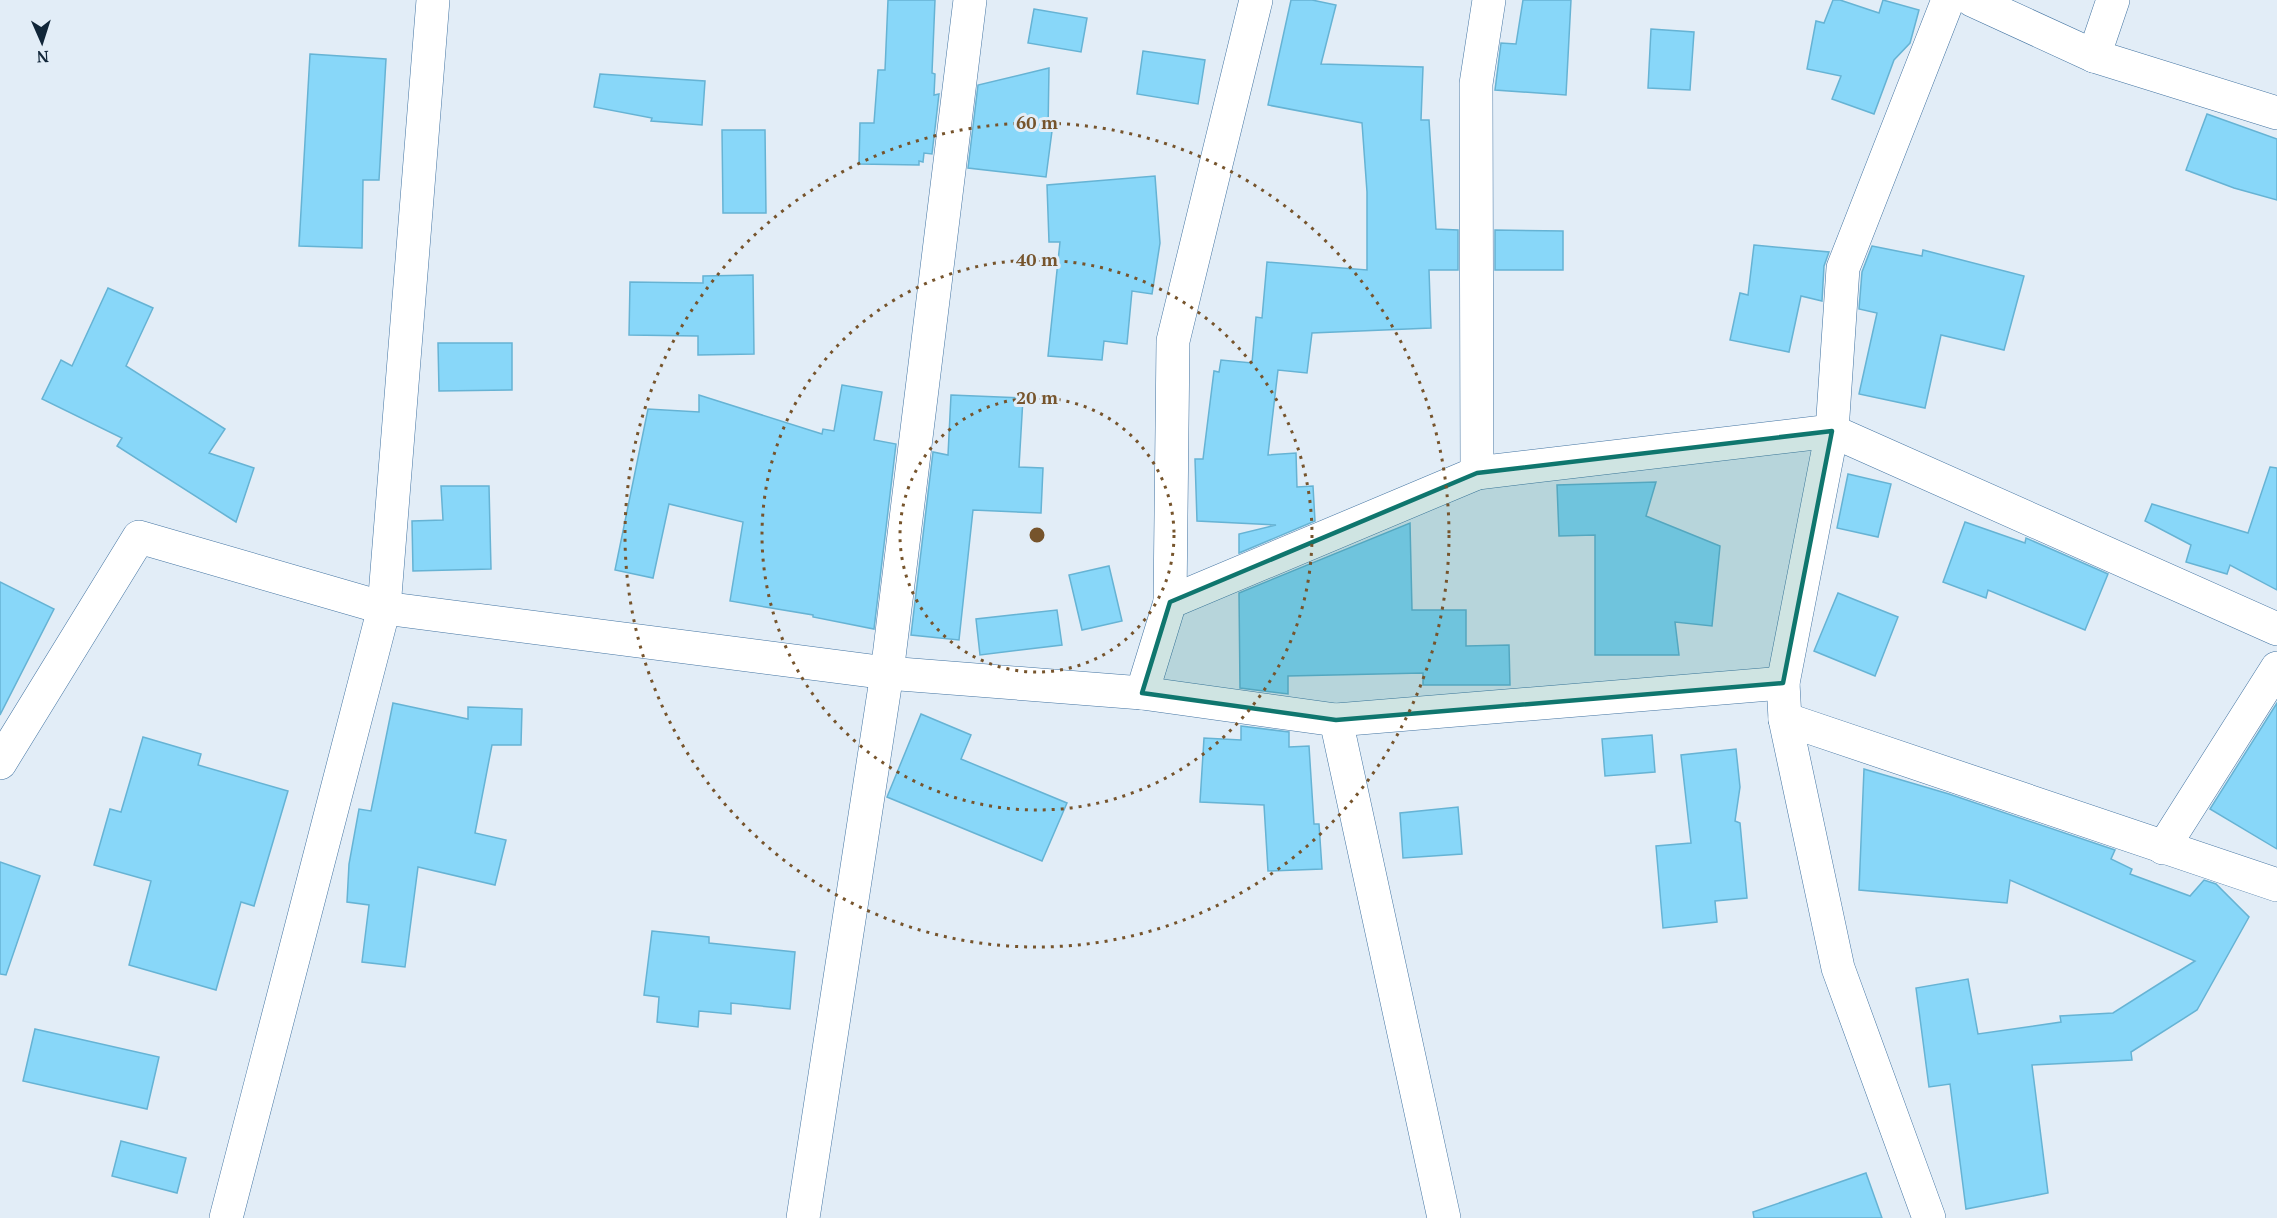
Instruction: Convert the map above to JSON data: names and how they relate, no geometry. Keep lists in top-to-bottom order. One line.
{"north":"bottom","rings":["60 m","40 m","20 m"]}
